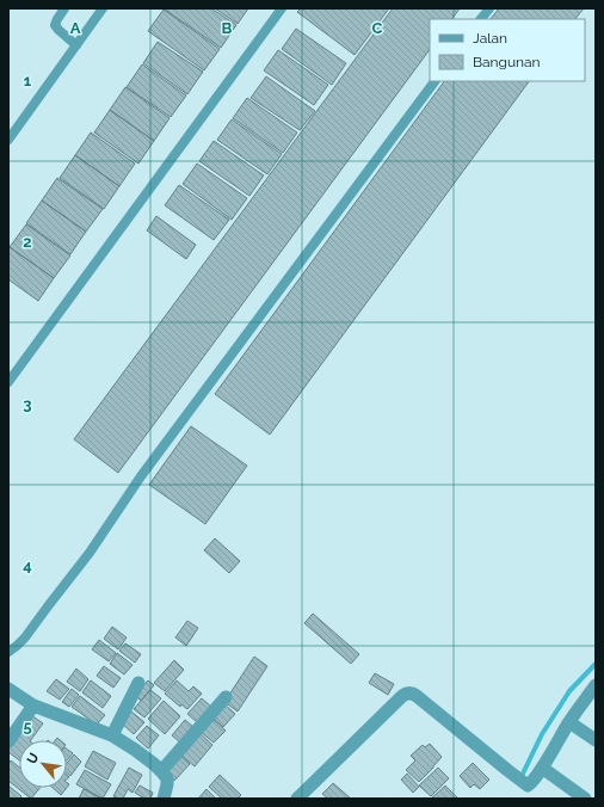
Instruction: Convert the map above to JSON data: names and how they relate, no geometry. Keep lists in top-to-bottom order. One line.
{"legend":["Jalan","Bangunan"],"north":"top left","grid":{"columns":["A","B","C"],"rows":["1","2","3","4","5"]}}
